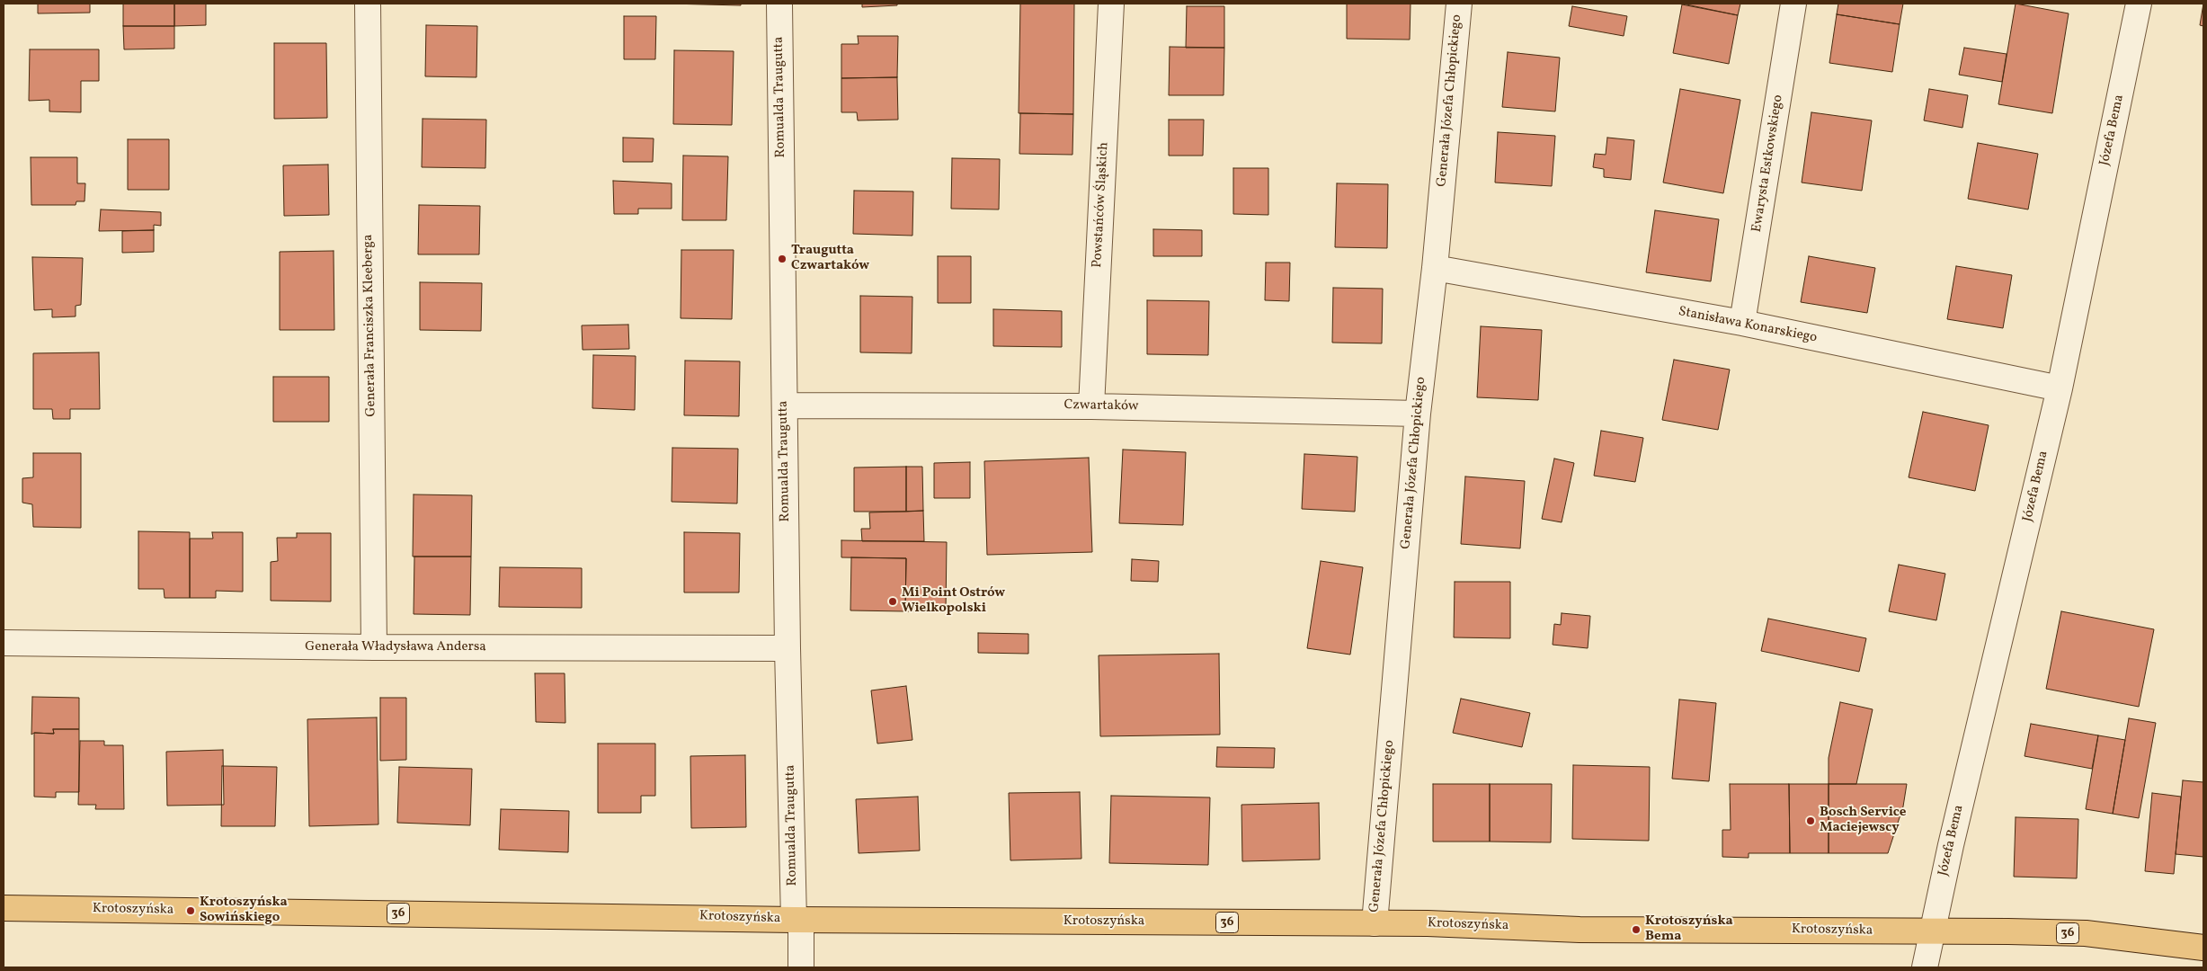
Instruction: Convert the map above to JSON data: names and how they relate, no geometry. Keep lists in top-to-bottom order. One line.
{"streets":{"main road":["Krotoszyńska","36"],"street":["Romualda Traugutta","Generała Józefa Chłopickiego","Józefa Bema","Ewarysta Estkowskiego","Powstańców Śląskich","Generała Franciszka Kleeberga","Stanisława Konarskiego","Czwartaków","Generała Władysława Andersa"]},"crossings":[["Romualda Traugutta","Czwartaków"],["Romualda Traugutta","Generała Władysława Andersa"],["Romualda Traugutta","Krotoszyńska"],["Generała Józefa Chłopickiego","Stanisława Konarskiego"],["Generała Józefa Chłopickiego","Czwartaków"],["Generała Józefa Chłopickiego","Krotoszyńska"],["Józefa Bema","Stanisława Konarskiego"],["Józefa Bema","Krotoszyńska"],["Ewarysta Estkowskiego","Stanisława Konarskiego"],["Powstańców Śląskich","Czwartaków"],["Generała Franciszka Kleeberga","Generała Władysława Andersa"]],"places":["Traugutta Czwartaków","Mi Point Ostrów Wielkopolski","Bosch Service Maciejewscy","Krotoszyńska Sowińskiego","Krotoszyńska Bema"]}
